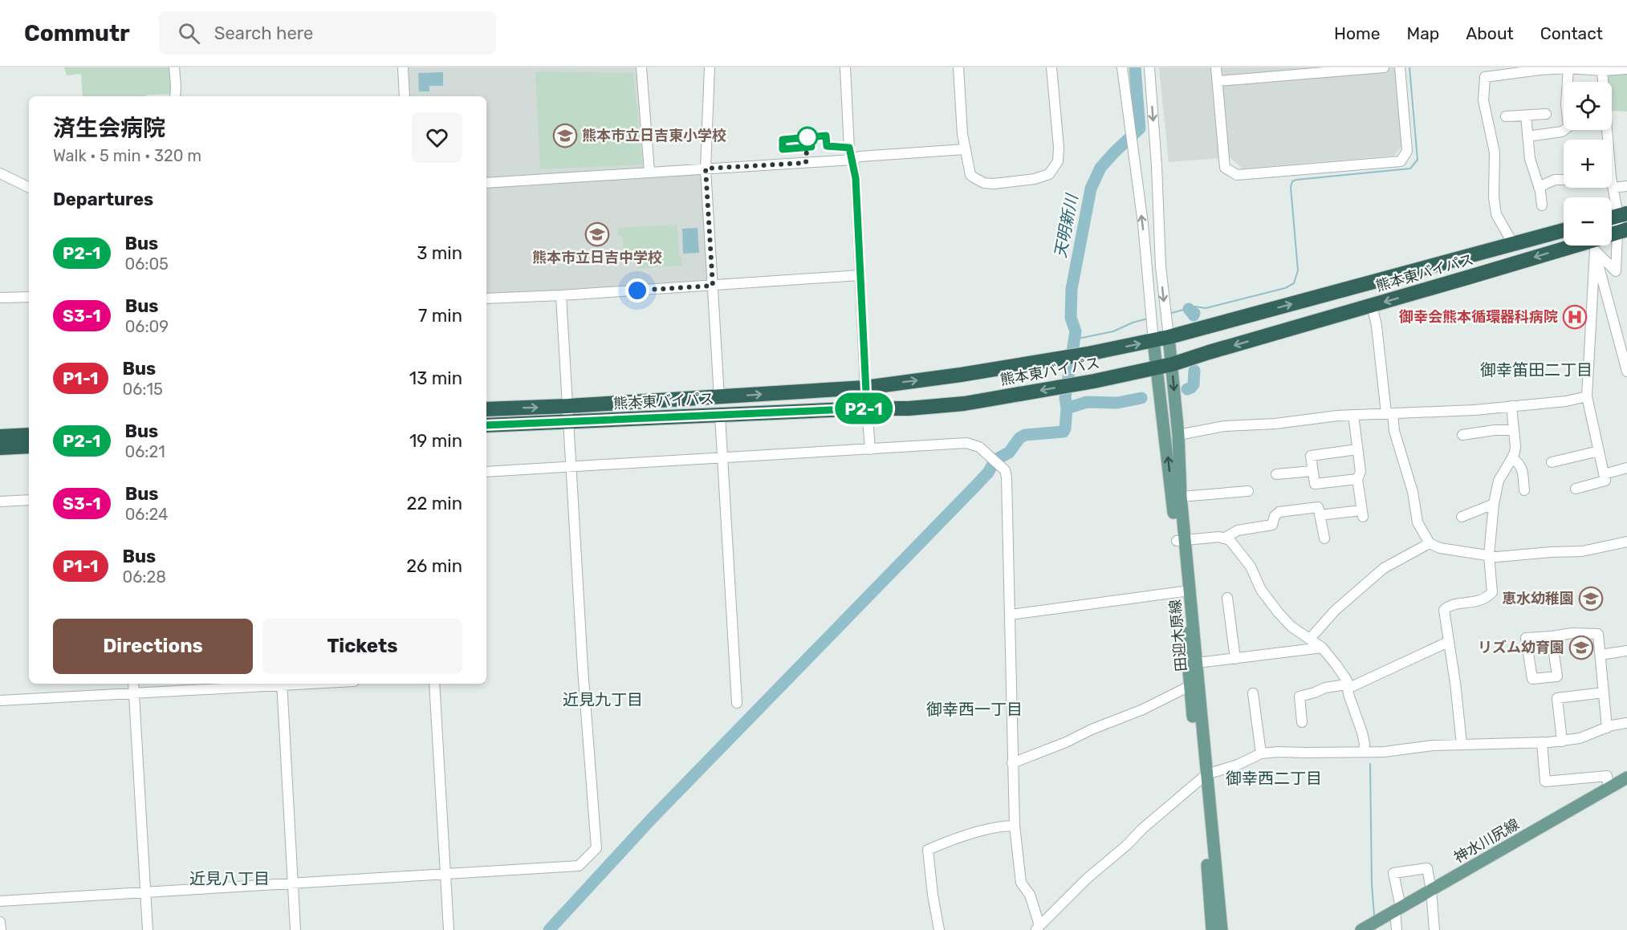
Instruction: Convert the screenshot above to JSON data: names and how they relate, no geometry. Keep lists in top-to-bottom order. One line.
{"streets":{"highway":["熊本東バイパス"],"main road":["田迎木原線","神水川尻線"]},"crossings":[["熊本東バイパス","田迎木原線"]],"districts":["御幸笛田二丁目","近見九丁目","御幸西一丁目","御幸西二丁目","近見八丁目"],"water":["天明新川"],"places":{"school or university":["熊本市立日吉東小学校","熊本市立日吉中学校","恵水幼稚園","リズム幼育園"],"hospital":["御幸会熊本循環器科病院"]},"lines":["bus line P2-1"],"page":{"header":"Commutr","search":"Search here","nav":["Home","Map","About","Contact"],"on_map":"P2-1","map_buttons":["+","−"],"heading":[["済生会病院","Walk · 5 min · 320 m"],"Departures"],"list":[{"mark":"P2-1","name":"Bus","note":"06:05","value":"3 min"},{"mark":"S3-1","name":"Bus","note":"06:09","value":"7 min"},{"mark":"P1-1","name":"Bus","note":"06:15","value":"13 min"},{"mark":"P2-1","name":"Bus","note":"06:21","value":"19 min"},{"mark":"S3-1","name":"Bus","note":"06:24","value":"22 min"},{"mark":"P1-1","name":"Bus","note":"06:28","value":"26 min"}],"buttons":["Directions","Tickets"]}}
